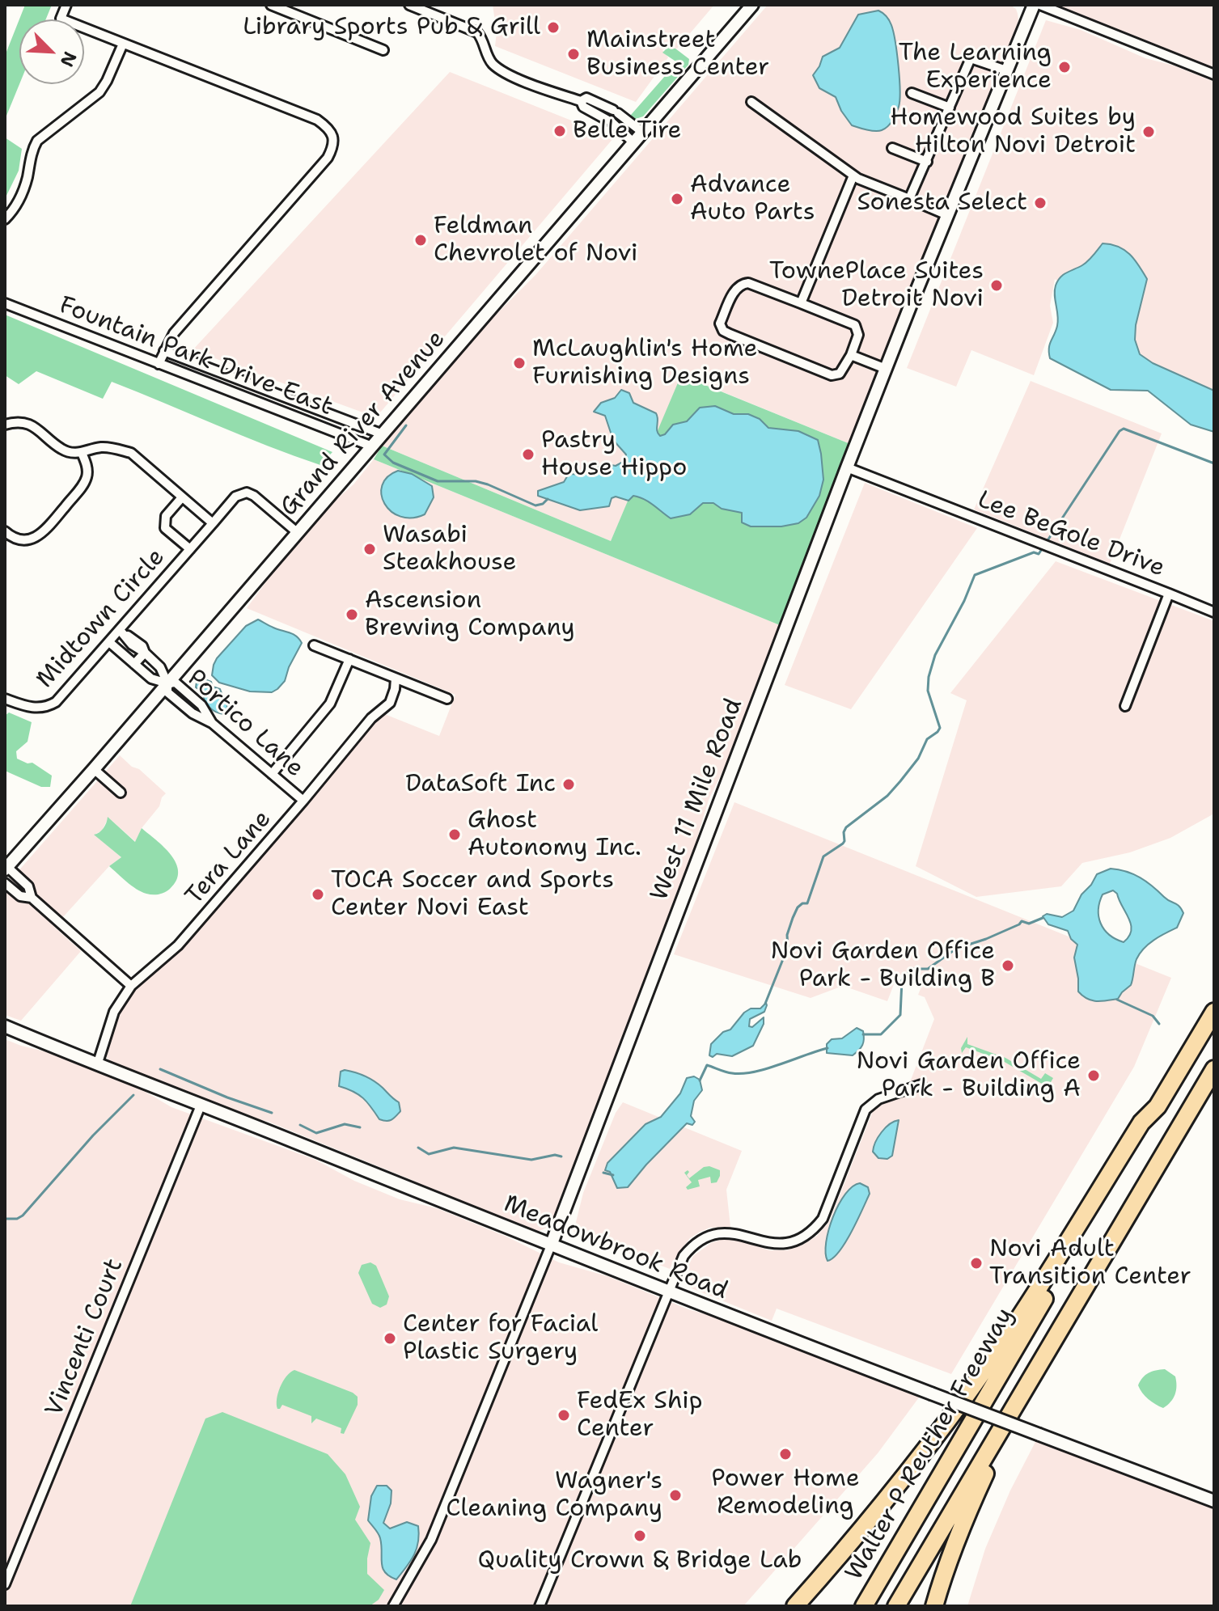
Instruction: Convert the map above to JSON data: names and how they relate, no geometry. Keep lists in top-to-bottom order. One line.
{"streets":{"highway":["Walter P Reuther Freeway"],"street":["Fountain Park Drive East","Grand River Avenue","Lee BeGole Drive","Midtown Circle","Portico Lane","West 11 Mile Road","Tera Lane","Meadowbrook Road","Vincenti Court"]},"crossings":[["Fountain Park Drive East","Grand River Avenue"],["Grand River Avenue","Midtown Circle"],["Grand River Avenue","Portico Lane"],["Lee BeGole Drive","West 11 Mile Road"],["Portico Lane","Tera Lane"],["West 11 Mile Road","Meadowbrook Road"],["Tera Lane","Meadowbrook Road"],["Meadowbrook Road","Vincenti Court"]],"places":["Library Sports Pub & Grill","Mainstreet Business Center","The Learning Experience","Belle Tire","Homewood Suites by Hilton Novi Detroit","Advance Auto Parts","Sonesta Select","Feldman Chevrolet of Novi","TownePlace Suites Detroit Novi","McLaughlin's Home Furnishing Designs","Pastry House Hippo","Wasabi Steakhouse","Ascension Brewing Company","DataSoft Inc","Ghost Autonomy Inc.","TOCA Soccer and Sports Center Novi East","Novi Garden Office Park - Building B","Novi Garden Office Park - Building A","Novi Adult Transition Center","Center for Facial Plastic Surgery","FedEx Ship Center","Power Home Remodeling","Wagner's Cleaning Company","Quality Crown & Bridge Lab"],"north":"bottom right"}
